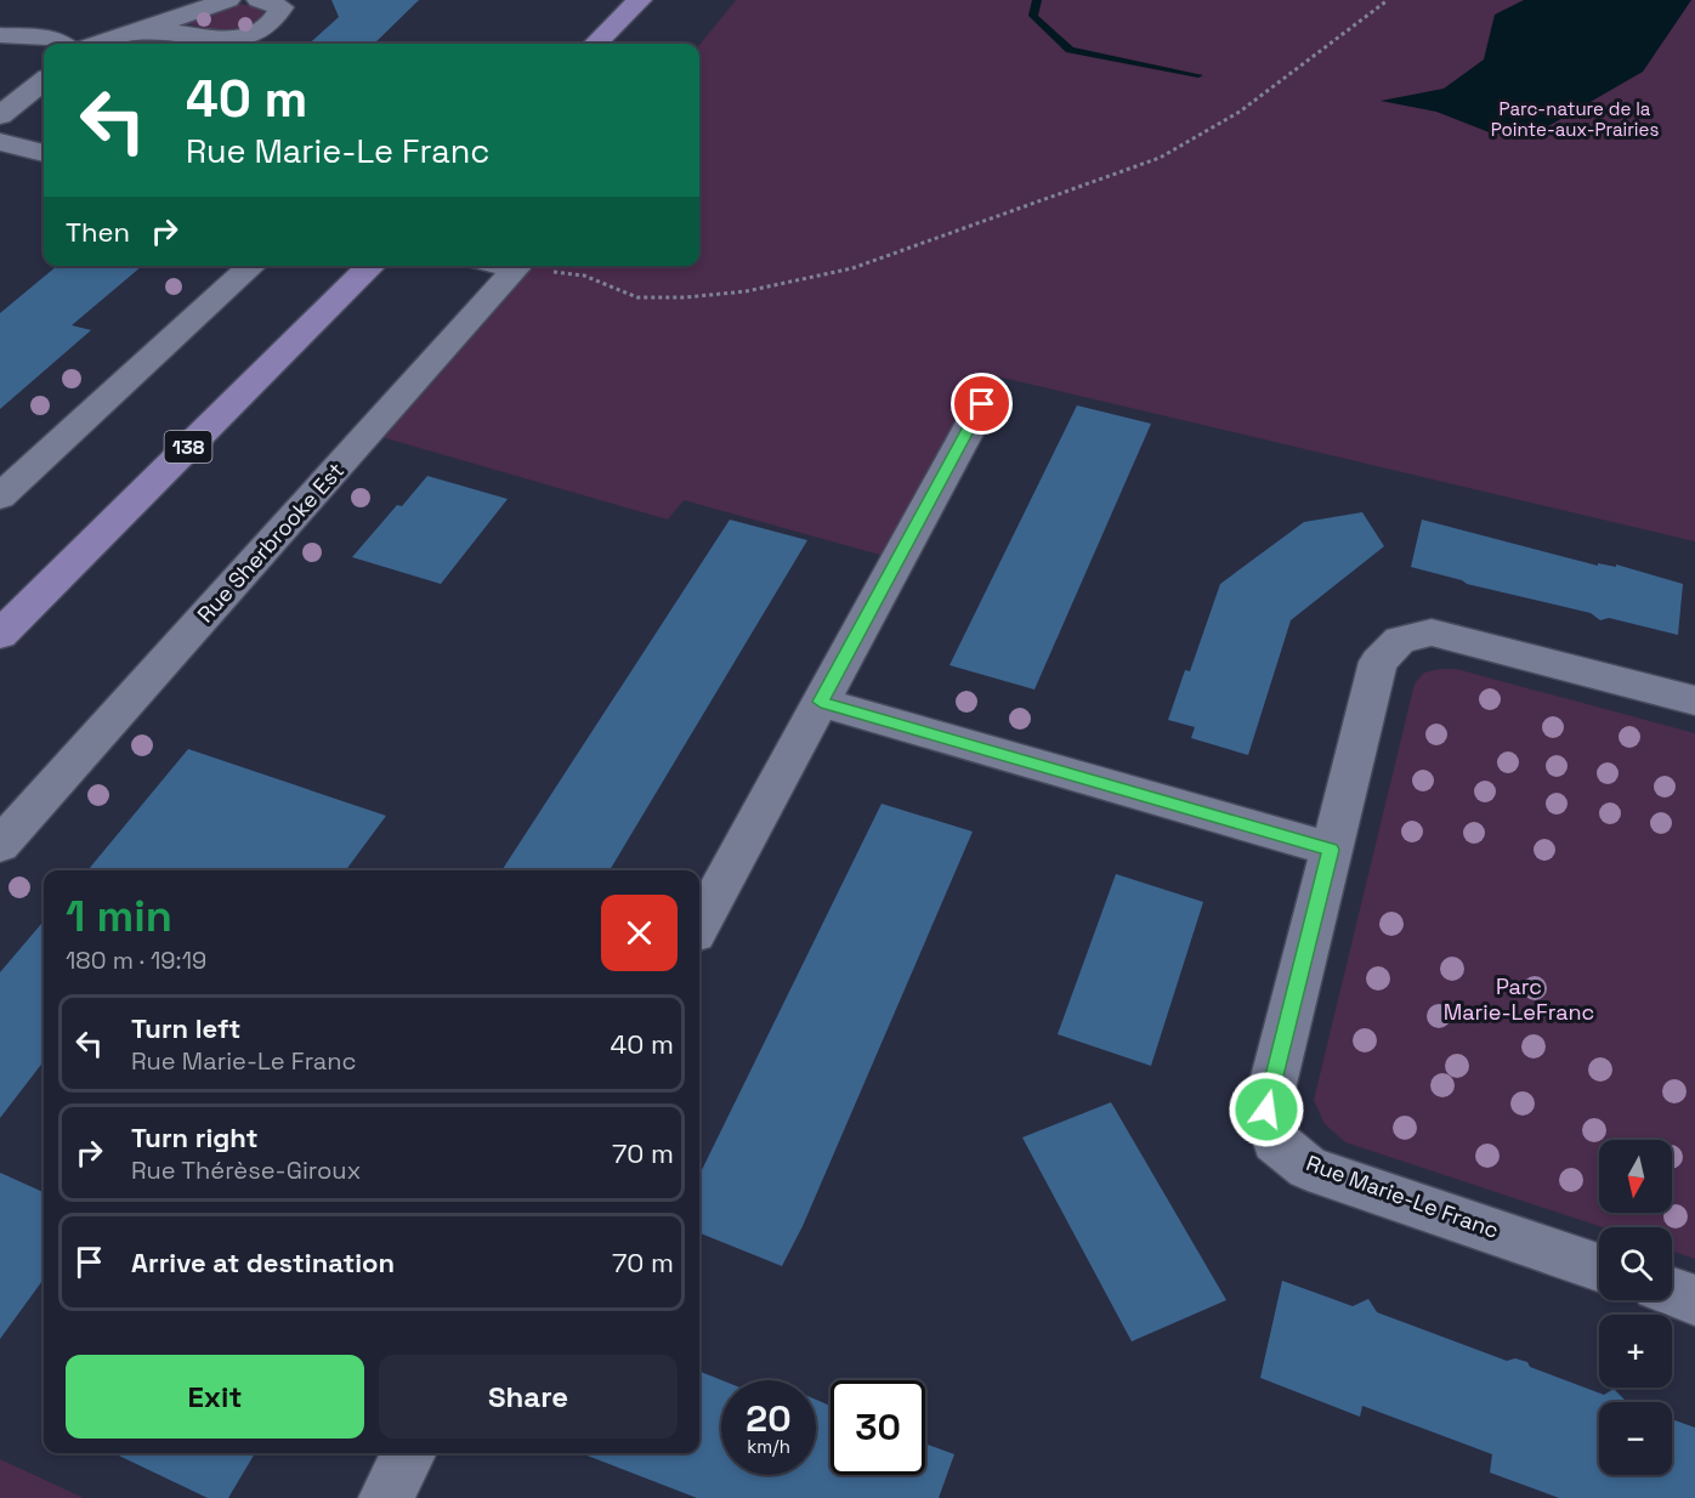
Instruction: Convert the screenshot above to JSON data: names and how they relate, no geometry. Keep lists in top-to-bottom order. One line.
{"streets":{"main road":["138"],"street":["Rue Sherbrooke Est","Rue Marie-Le Franc"]},"parks":["Parc-nature de la Pointe-aux-Prairies","Parc Marie-LeFranc"],"north":"bottom","page":{"turn":["40 m","Rue Marie-Le Franc"],"then":"Then","heading":["1 min","180 m · 19:19"],"list":[{"name":"Turn left","note":"Rue Marie-Le Franc","value":"40 m"},{"name":"Turn right","note":"Rue Thérèse-Giroux","value":"70 m"},{"name":"Arrive at destination","value":"70 m"}],"map_buttons":["+","−"],"buttons":["Exit","Share"],"speed":"20 km/h","limit":"30"}}
